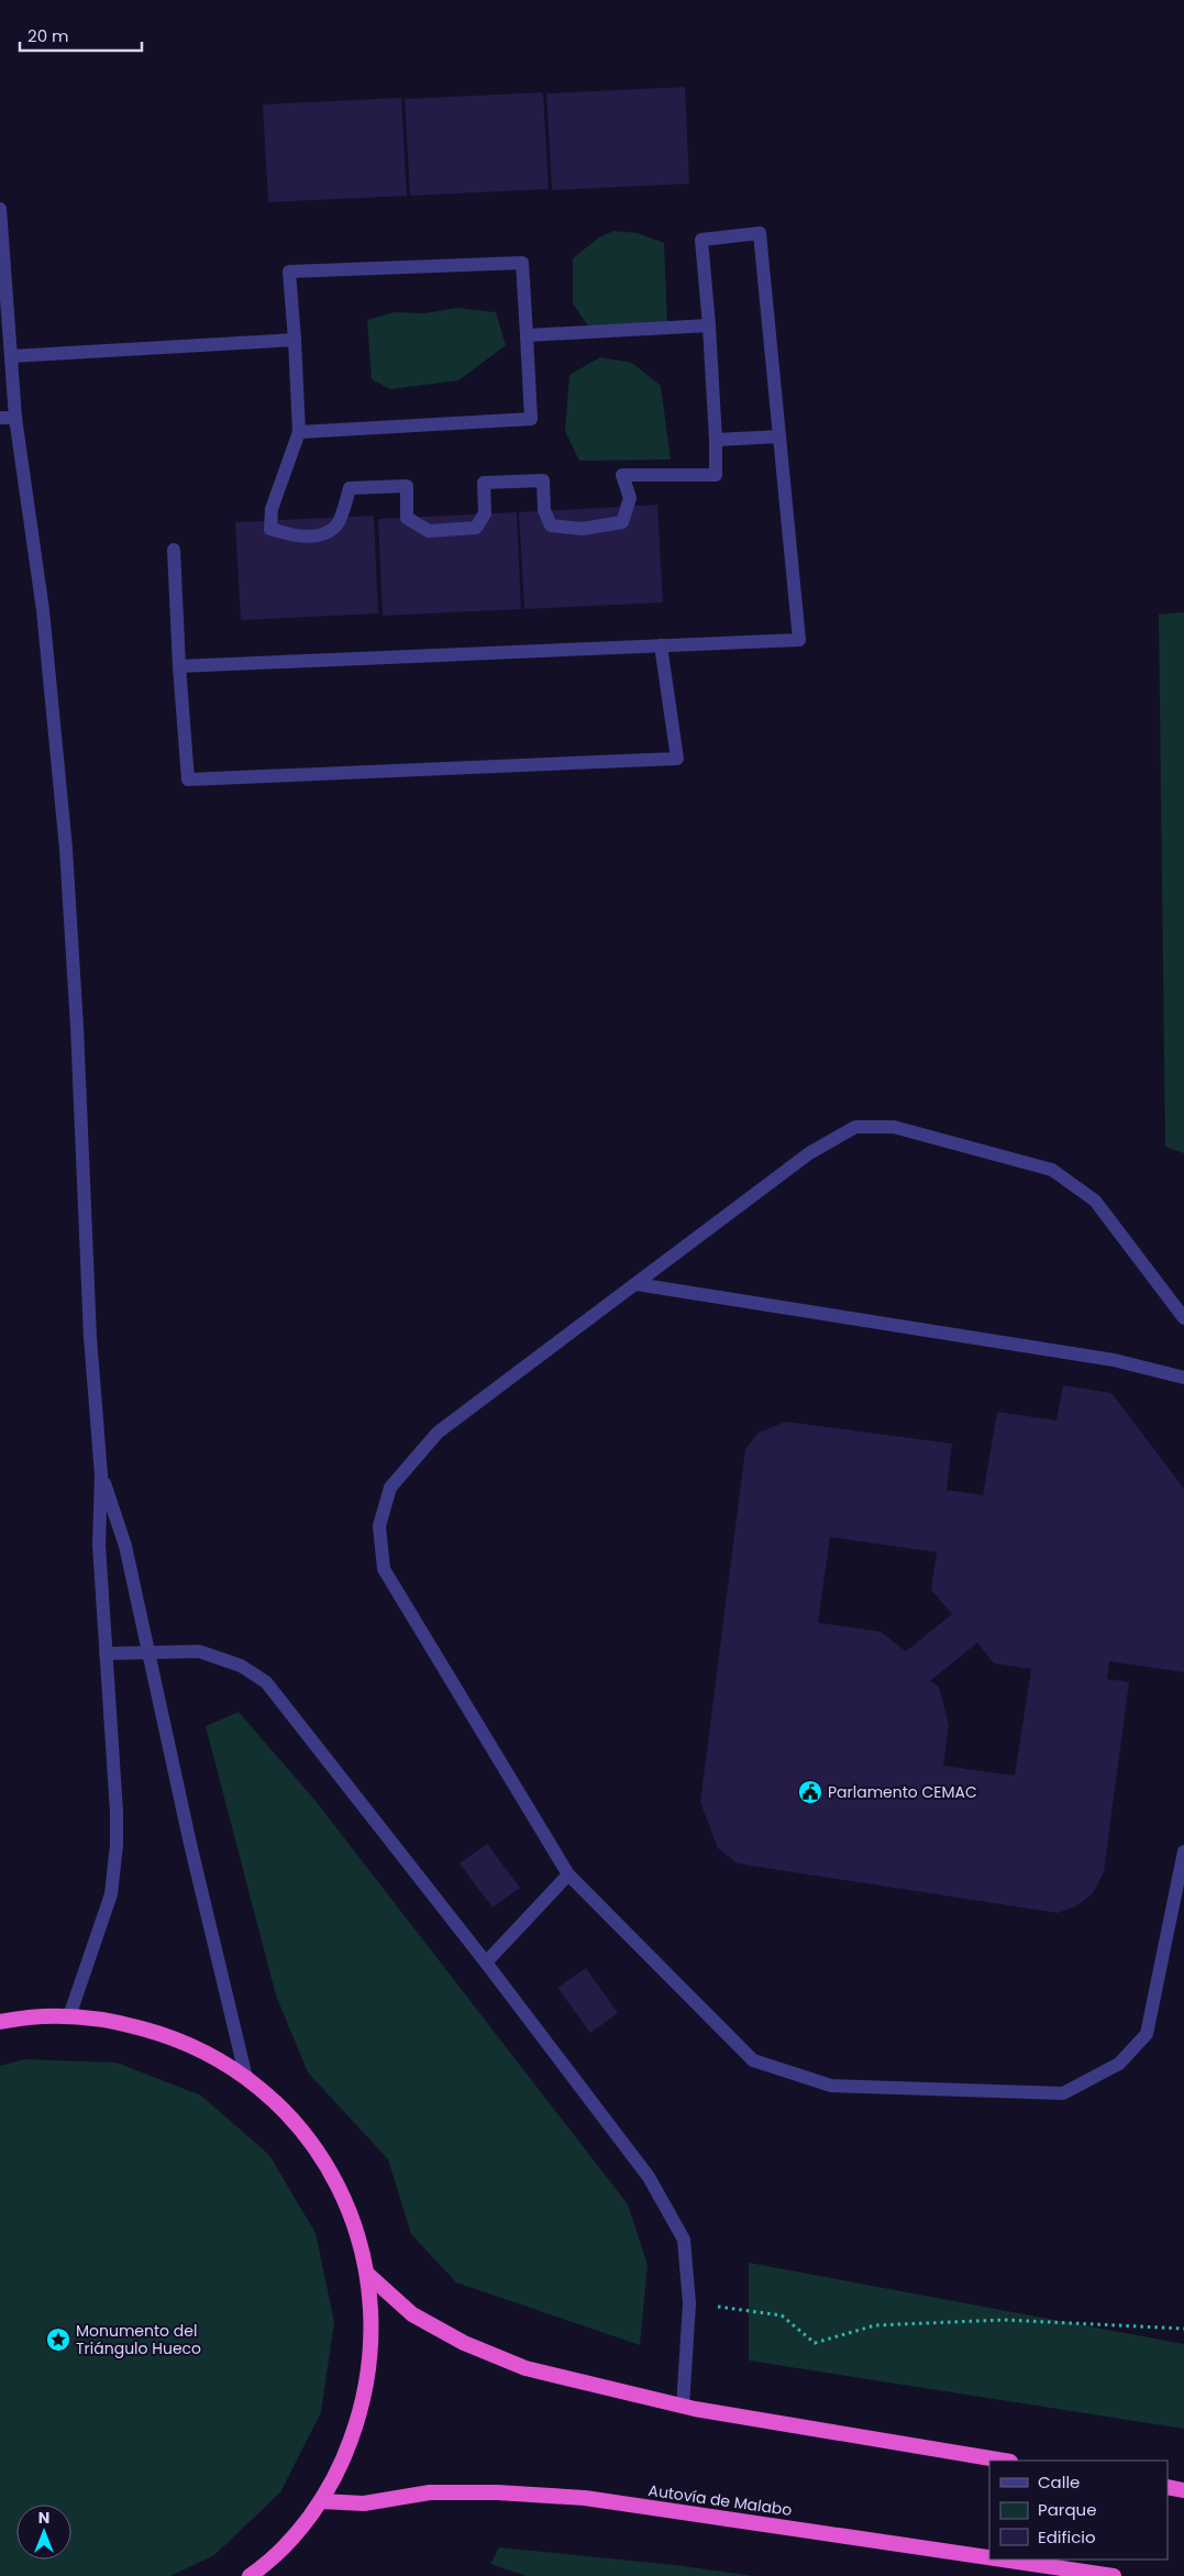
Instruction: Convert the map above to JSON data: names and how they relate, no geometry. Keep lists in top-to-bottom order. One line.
{"streets":{"highway":["Autovía de Malabo"]},"places":{"public building":["Parlamento CEMAC"],"place":["Monumento del Triángulo Hueco"]},"legend":["Calle","Parque","Edificio"],"scale_bar":"20 m","north":"top"}
